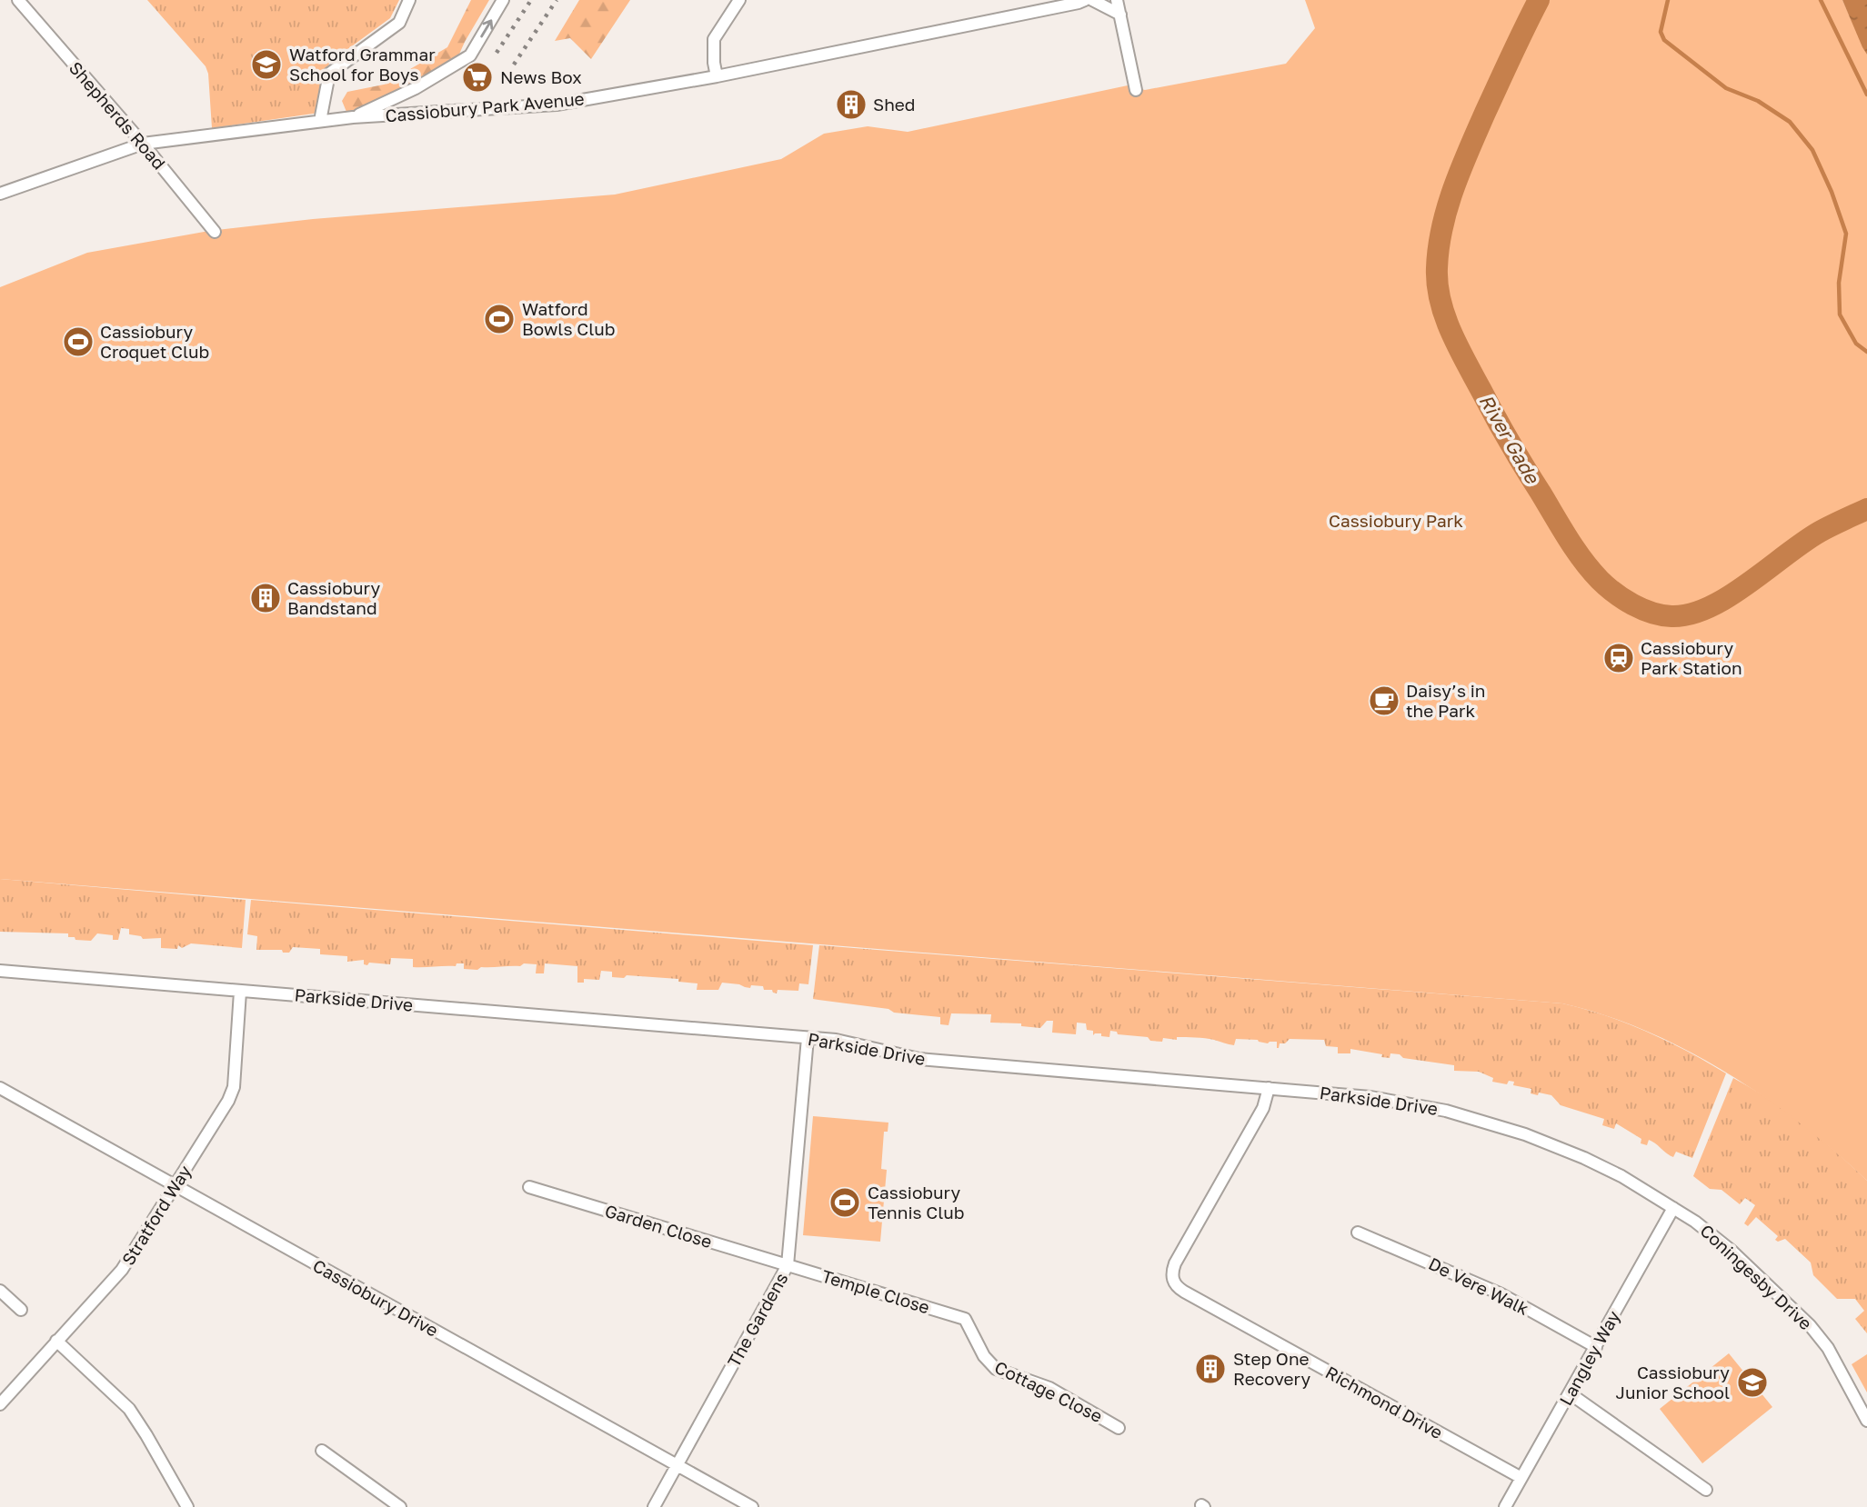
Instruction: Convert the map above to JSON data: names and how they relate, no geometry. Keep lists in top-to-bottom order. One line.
{"streets":{"street":["Cassiobury Park Avenue","Shepherds Road","Parkside Drive","Stratford Way","Garden Close","Coningesby Drive","De Vere Walk","Temple Close","Cassiobury Drive","The Gardens","Langley Way","Cottage Close","Richmond Drive"]},"crossings":[["Cassiobury Park Avenue","Shepherds Road"],["Parkside Drive","Stratford Way"],["Parkside Drive","Coningesby Drive"],["Parkside Drive","The Gardens"],["Parkside Drive","Langley Way"],["Parkside Drive","Richmond Drive"],["Stratford Way","Cassiobury Drive"],["Garden Close","Temple Close"],["Garden Close","The Gardens"],["Coningesby Drive","Langley Way"],["De Vere Walk","Langley Way"],["Temple Close","The Gardens"],["Temple Close","Cottage Close"],["Cassiobury Drive","The Gardens"],["Langley Way","Richmond Drive"]],"water":["River Gade"],"parks":["Cassiobury Park"],"places":{"school or university":["Watford Grammar School for Boys","Cassiobury Junior School"],"supermarket":["News Box"],"building":["Shed","Cassiobury Bandstand","Step One Recovery"],"sports":["Watford Bowls Club","Cassiobury Croquet Club","Cassiobury Tennis Club"],"station":["Cassiobury Park Station"],"cafe":["Daisy’s in the Park"]}}
